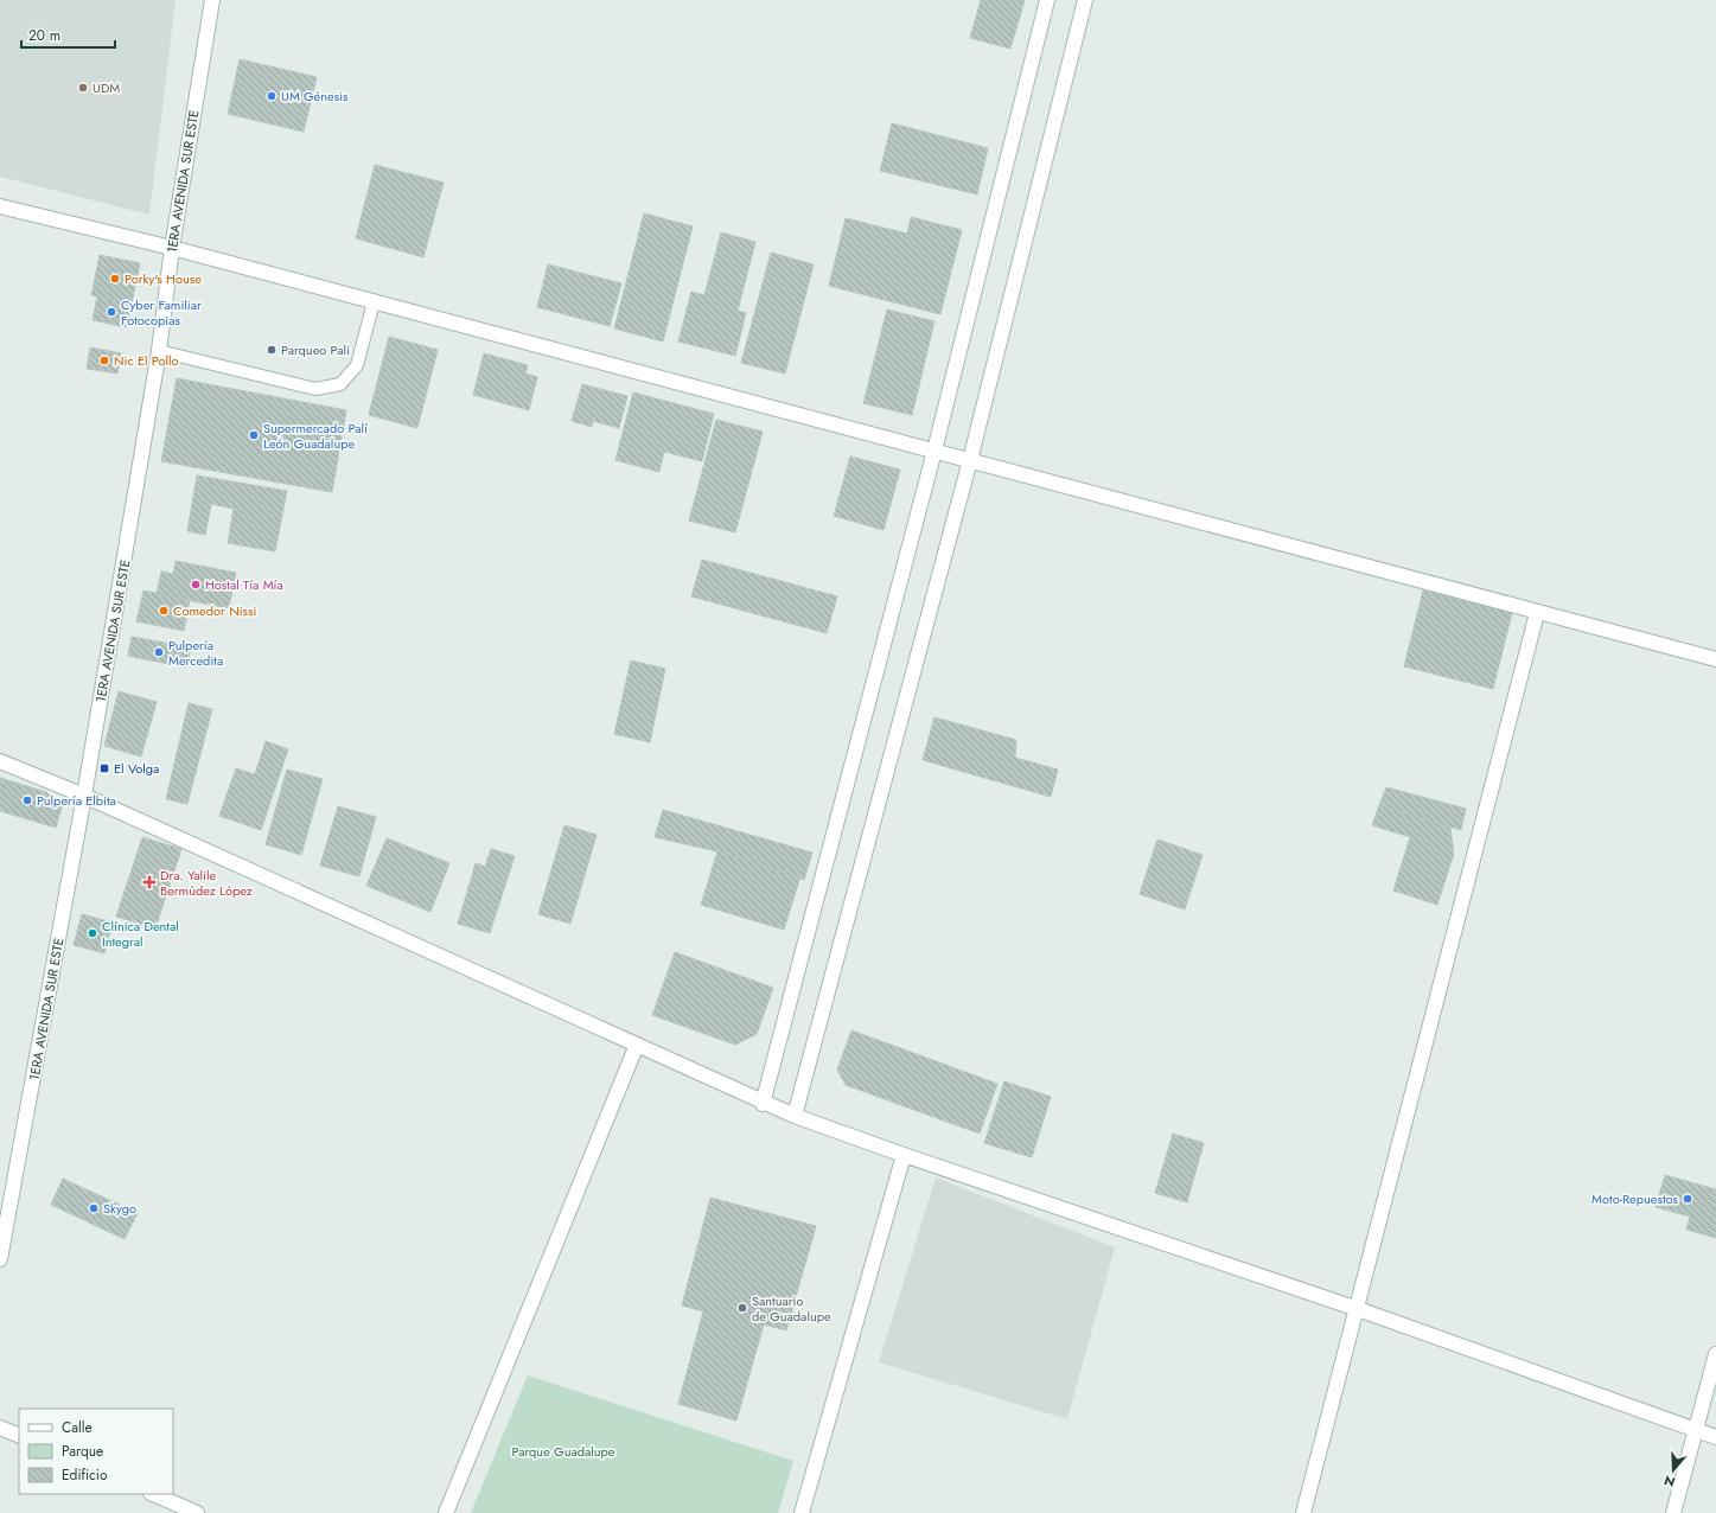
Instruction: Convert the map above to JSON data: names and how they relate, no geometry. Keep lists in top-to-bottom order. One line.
{"streets":{"street":["1ERA AVENIDA SUR ESTE"]},"parks":["Parque Guadalupe"],"places":{"other":["UDM","UM Génesis","Porky's House","Cyber Familiar Fotocopias","Parqueo Pali","Nic El Pollo","Supermercado Palí León Guadalupe","Hostal Tía Mía","Comedor Nissi","Pulpería Mercedita","Pulpería Elbita","Clínica Dental Integral","Moto-Repuestos","Skygo","Santuario de Guadalupe"],"transit":["El Volga"],"health":["Dra. Yalile Bermúdez López"]},"legend":["Calle","Parque","Edificio"],"scale_bar":"20 m","north":"bottom"}
